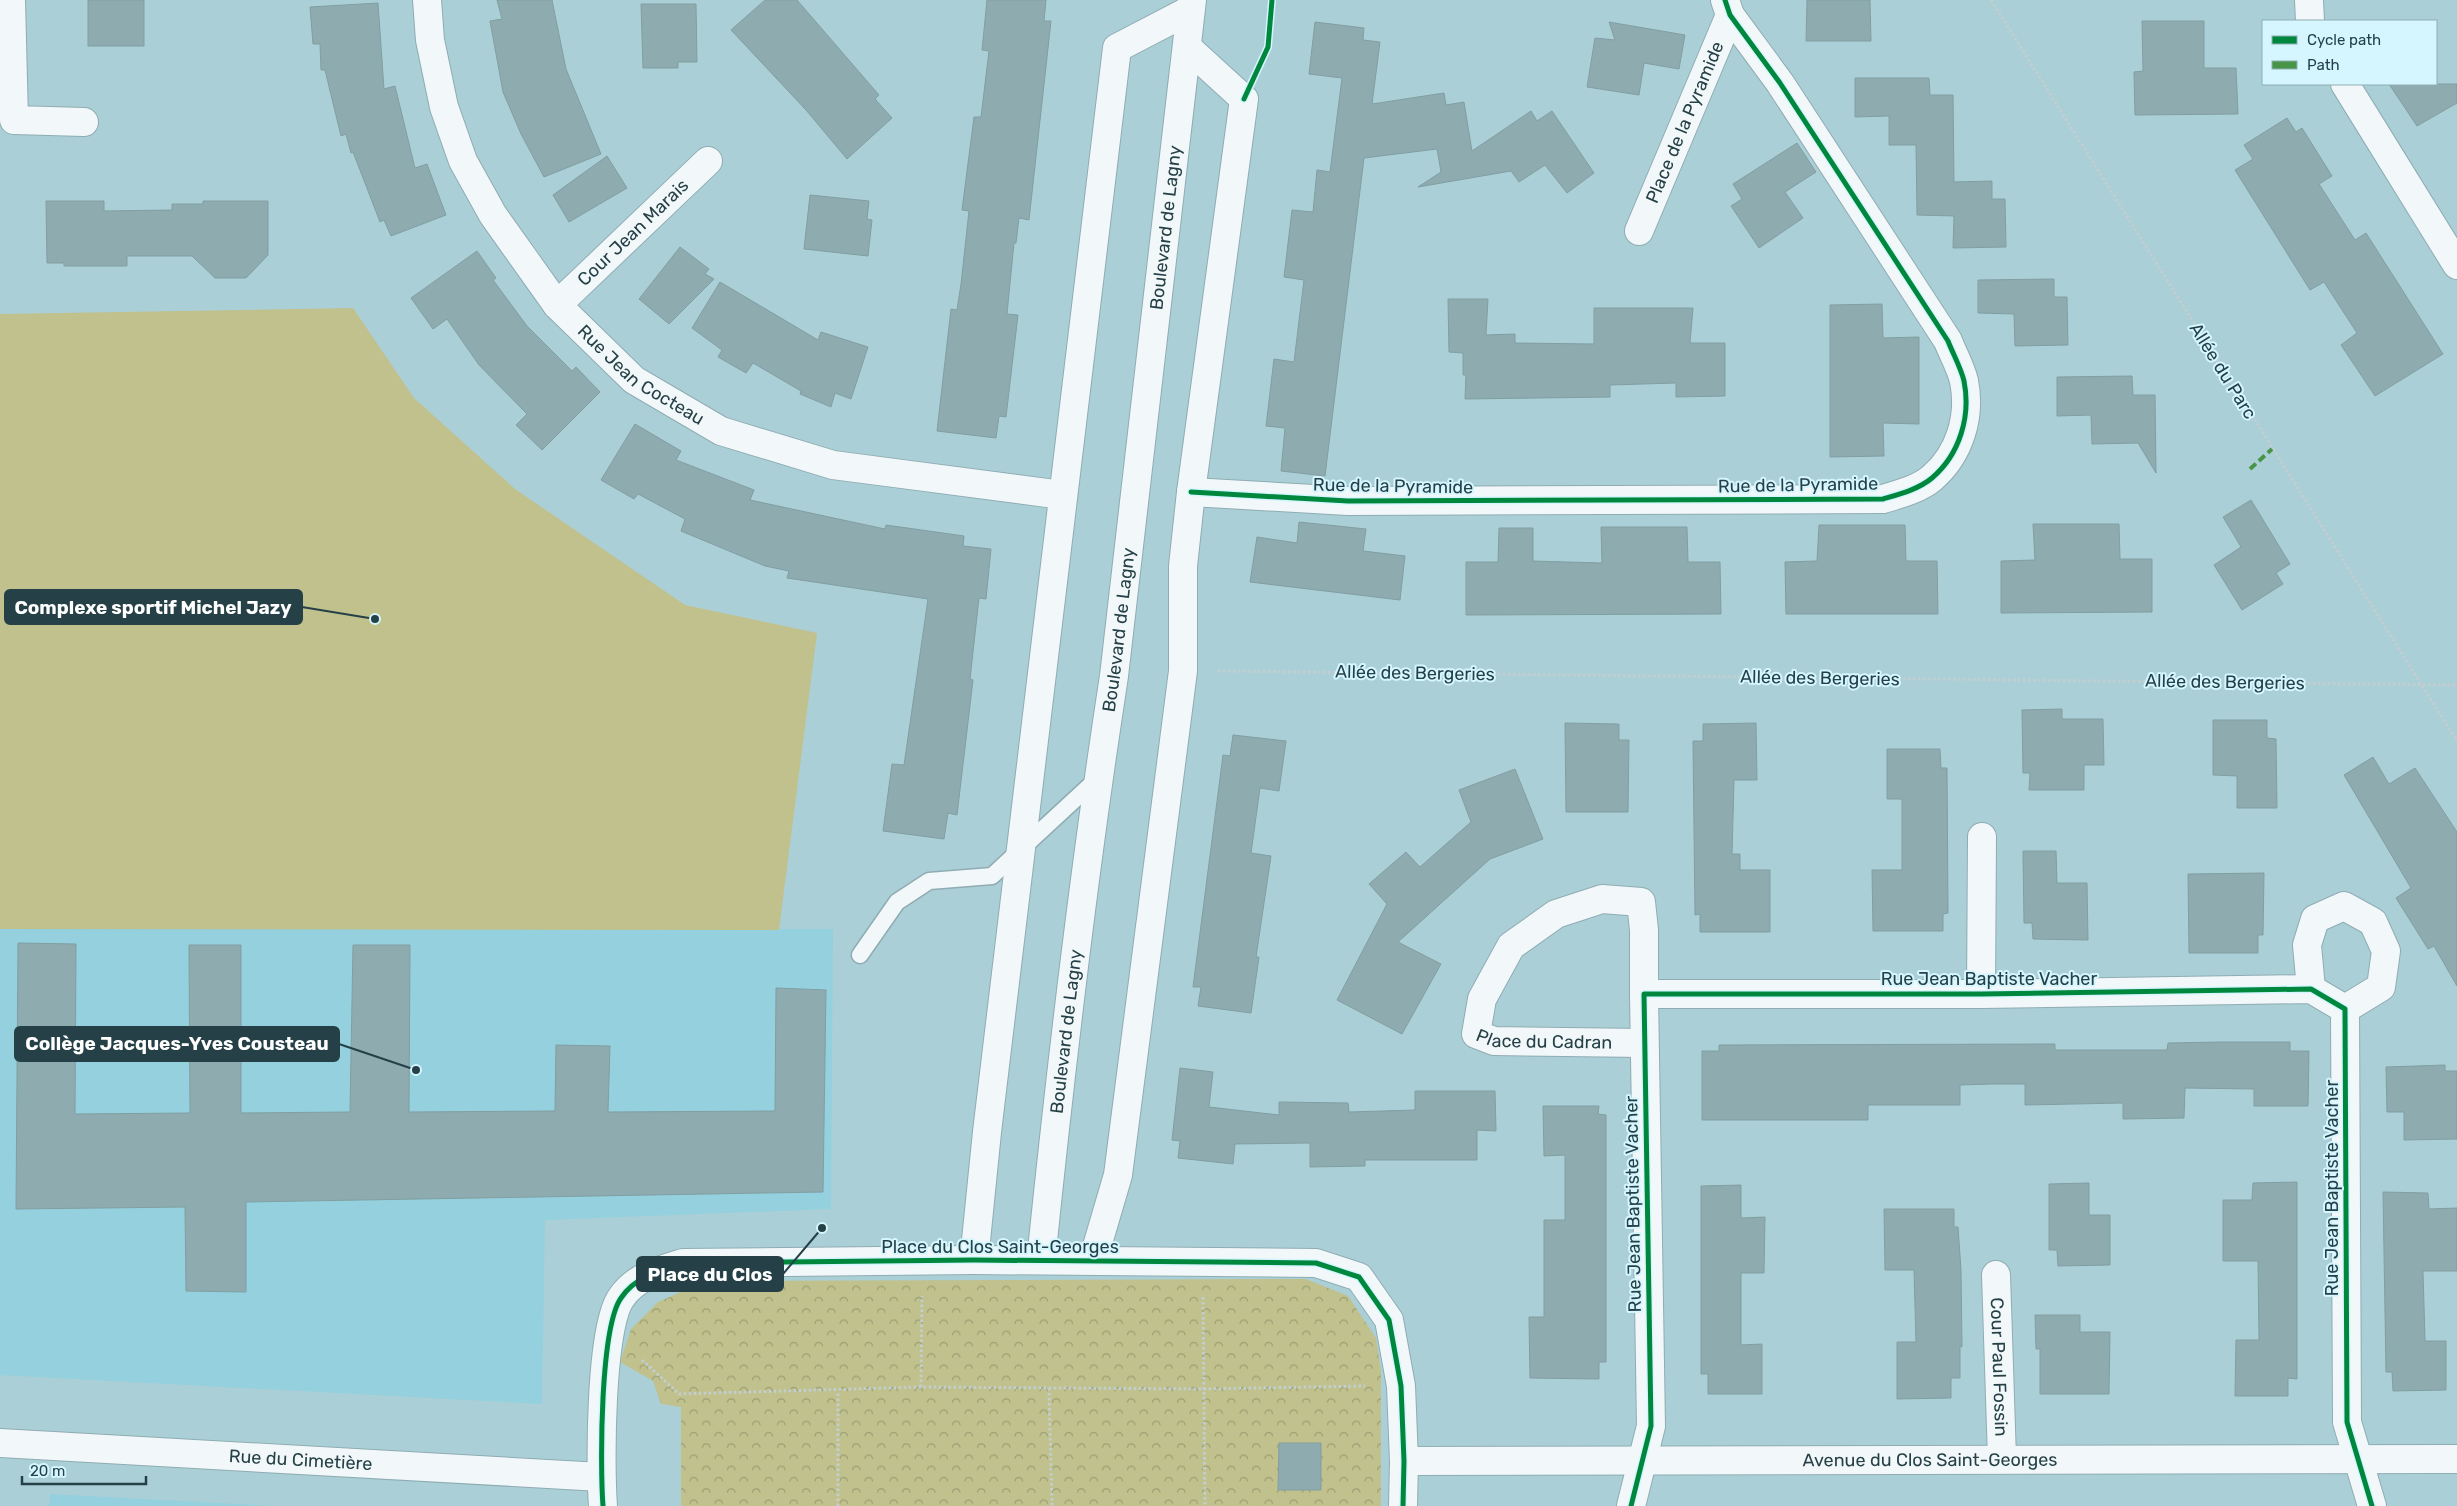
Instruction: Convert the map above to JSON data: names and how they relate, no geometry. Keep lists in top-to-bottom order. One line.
{"streets":{"street":["Place de la Pyramide","Boulevard de Lagny","Cour Jean Marais","Rue Jean Cocteau","Rue de la Pyramide","Rue Jean Baptiste Vacher","Place du Cadran","Place du Clos Saint-Georges","Cour Paul Fossin","Rue du Cimetière","Avenue du Clos Saint-Georges"],"path":["Allée du Parc","Allée des Bergeries"]},"crossings":[["Place de la Pyramide","Rue de la Pyramide"],["Boulevard de Lagny","Place du Clos Saint-Georges"],["Cour Jean Marais","Rue Jean Cocteau"],["Allée du Parc","Allée des Bergeries"],["Rue Jean Baptiste Vacher","Place du Cadran"],["Rue Jean Baptiste Vacher","Avenue du Clos Saint-Georges"],["Place du Clos Saint-Georges","Rue du Cimetière"],["Place du Clos Saint-Georges","Avenue du Clos Saint-Georges"],["Cour Paul Fossin","Avenue du Clos Saint-Georges"]],"places":["Complexe sportif Michel Jazy","Collège Jacques-Yves Cousteau","Place du Clos"],"legend":["Cycle path","Path"],"scale_bar":"20 m"}
